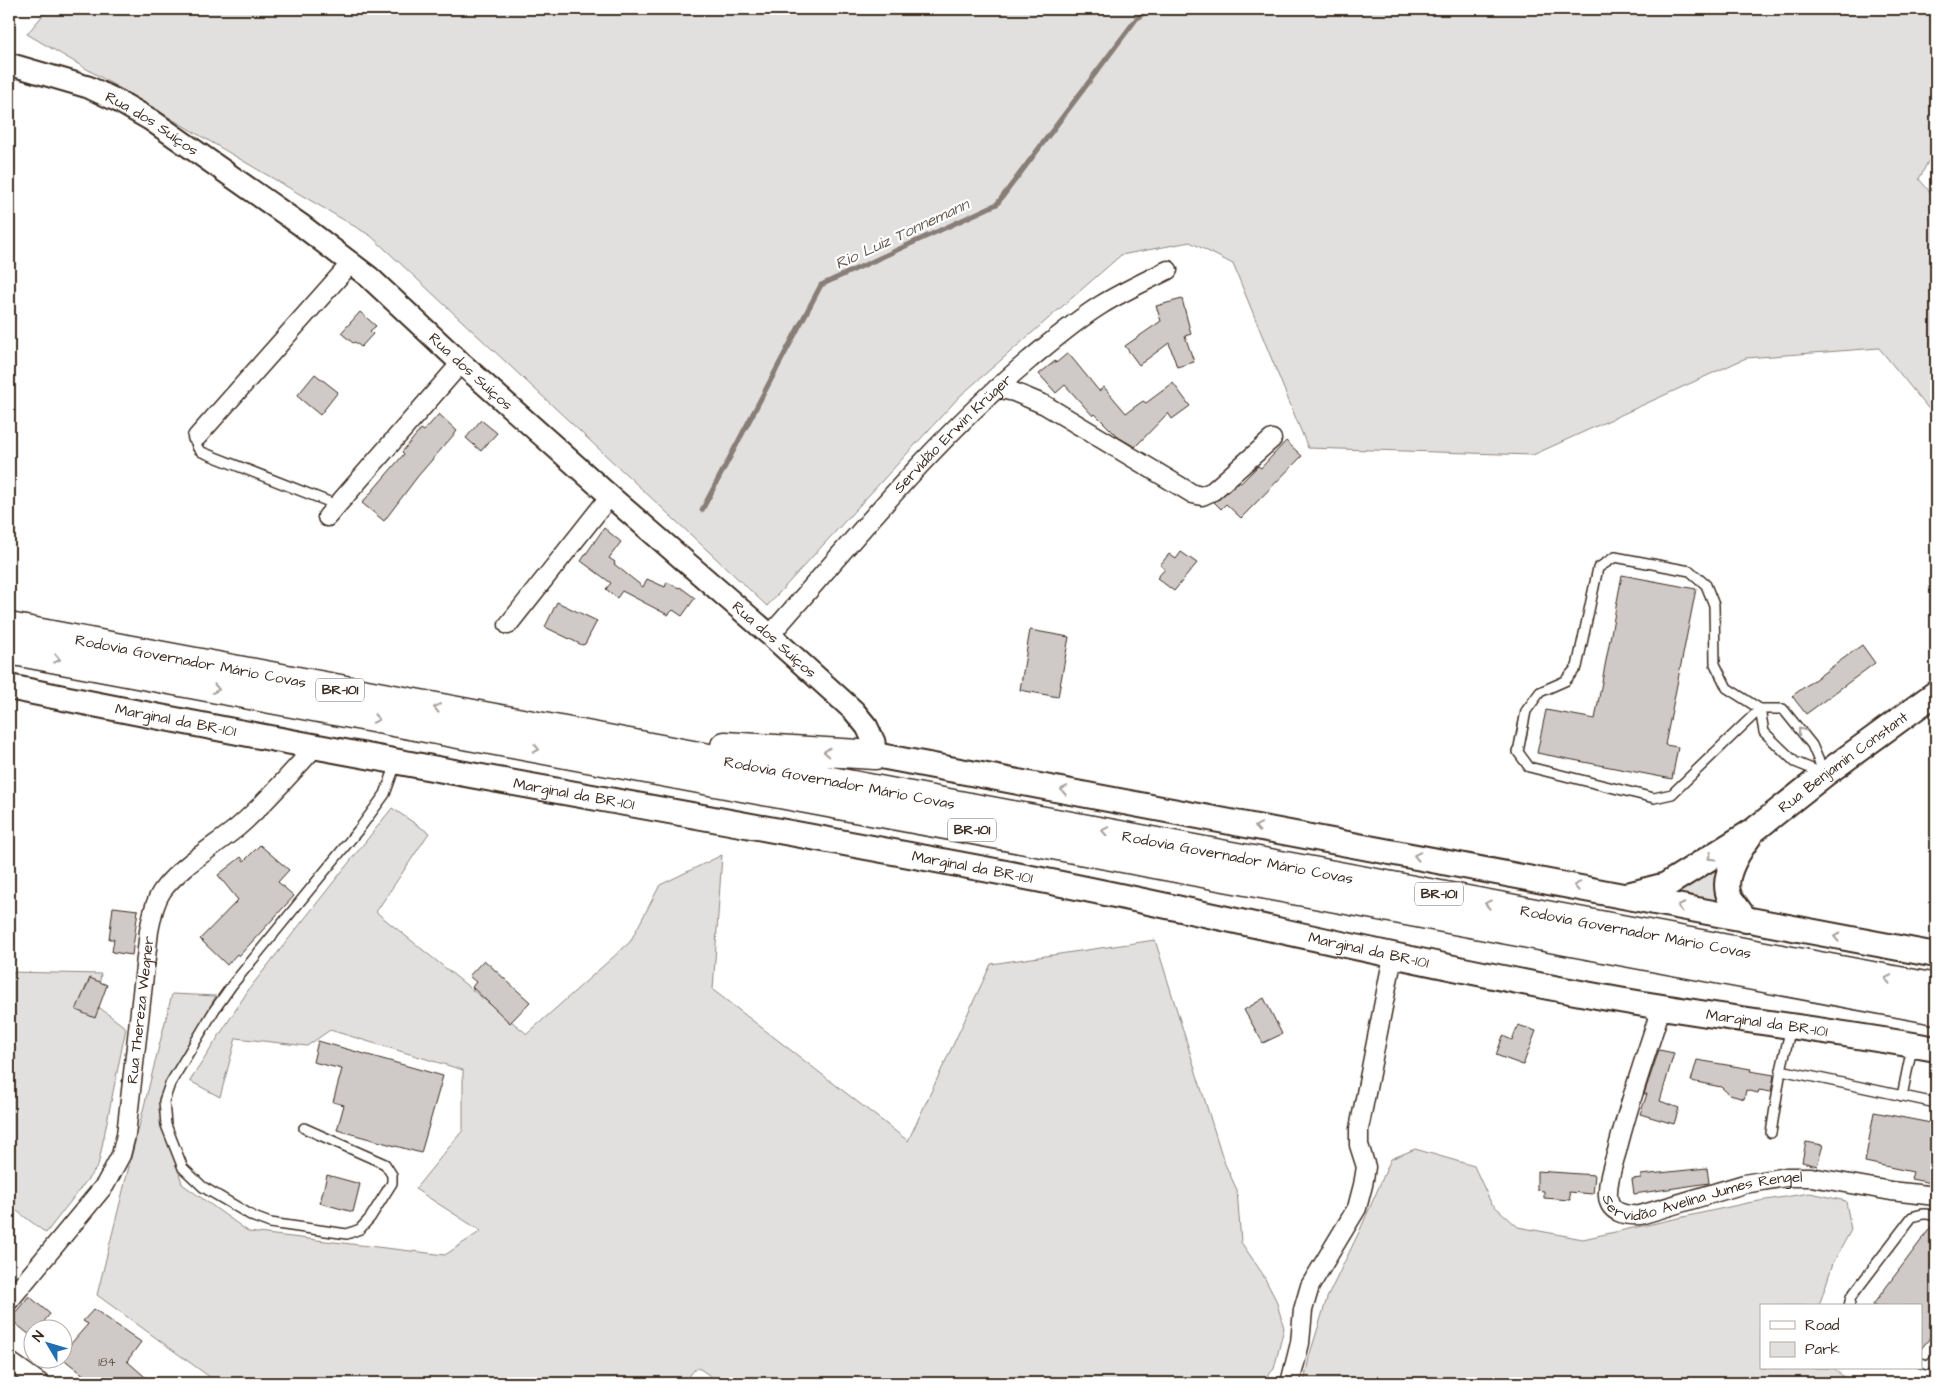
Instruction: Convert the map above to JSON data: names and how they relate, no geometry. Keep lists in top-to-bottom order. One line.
{"streets":{"highway":["Rodovia Governador Mário Covas","BR-101"],"main road":["Marginal da BR-101","Rua Benjamin Constant"],"street":["Rua dos Suíços","Servidão Erwin Krüger","Rua Thereza Wegner","Servidão Avelina Jumes Rengel"]},"crossings":[["Rua dos Suíços","Servidão Erwin Krüger"],["Marginal da BR-101","Rua Thereza Wegner"],["Marginal da BR-101","Servidão Avelina Jumes Rengel"]],"water":["Rio Luiz Tonnemann"],"house_numbers":["184"],"legend":["Road","Park"],"north":"top left"}
